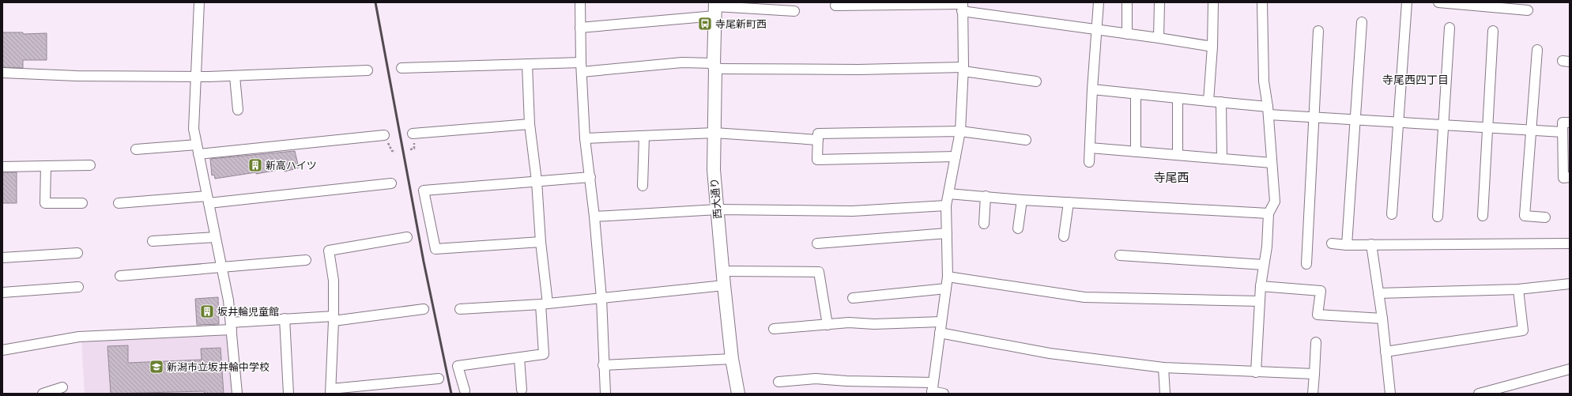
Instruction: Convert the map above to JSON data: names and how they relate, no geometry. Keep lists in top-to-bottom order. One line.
{"streets":{"street":["西大通り"]},"districts":["寺尾西四丁目","寺尾西"],"places":{"bus stop":["寺尾新町西"],"building":["新高ハイツ","坂井輪児童館"],"school or university":["新潟市立坂井輪中学校"]}}
